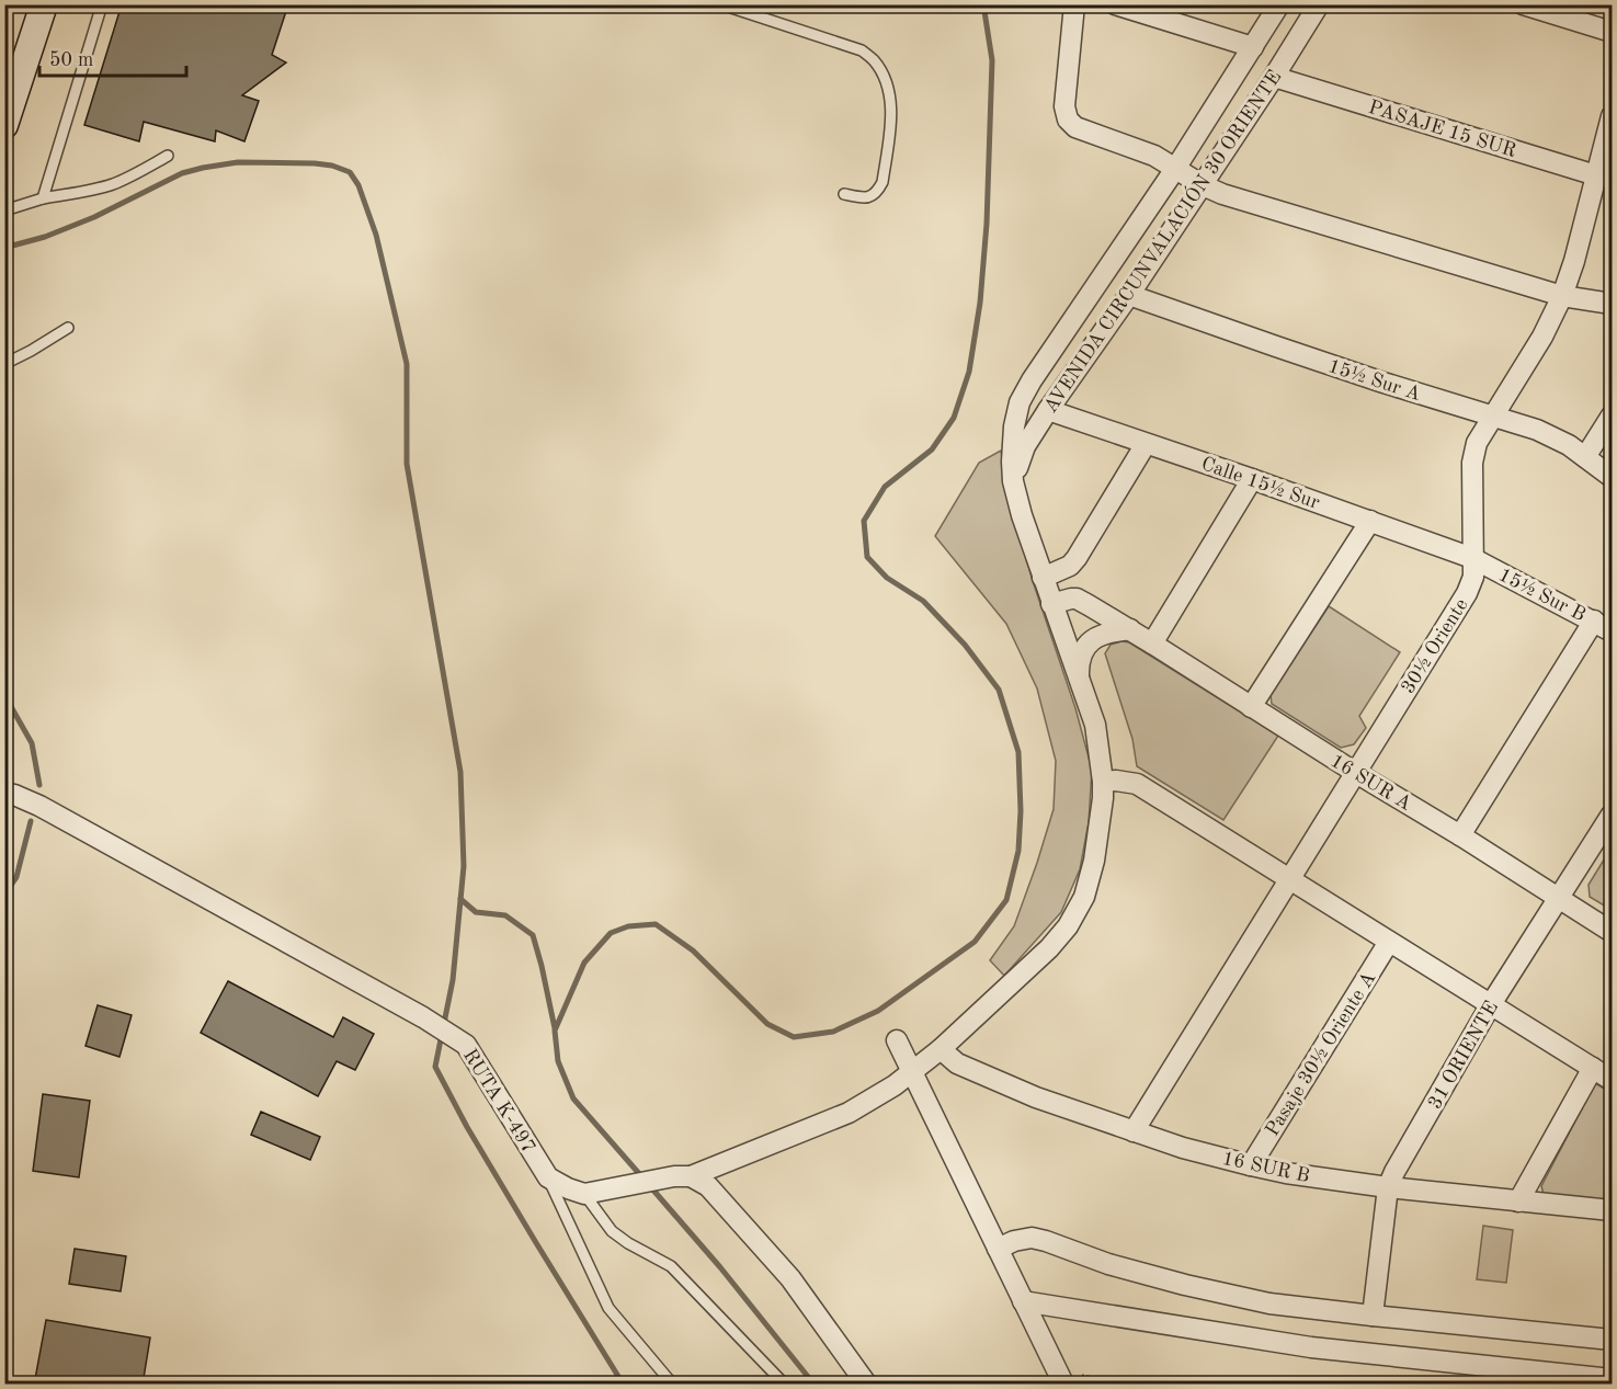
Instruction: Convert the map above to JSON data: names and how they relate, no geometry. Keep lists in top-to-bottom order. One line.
{"streets":{"street":["PASAJE 15 SUR","AVENIDA CIRCUNVALACIÓN 30 ORIENTE","15½ Sur A","Calle 15½ Sur","15½ Sur B","30½ Oriente","16 SUR A","Pasaje 30½ Oriente A","31 ORIENTE","RUTA K-497","16 SUR B"]},"crossings":[["PASAJE 15 SUR","AVENIDA CIRCUNVALACIÓN 30 ORIENTE"],["PASAJE 15 SUR","30½ Oriente"],["AVENIDA CIRCUNVALACIÓN 30 ORIENTE","15½ Sur A"],["AVENIDA CIRCUNVALACIÓN 30 ORIENTE","Calle 15½ Sur"],["AVENIDA CIRCUNVALACIÓN 30 ORIENTE","16 SUR A"],["AVENIDA CIRCUNVALACIÓN 30 ORIENTE","16 SUR B"],["15½ Sur A","30½ Oriente"],["Calle 15½ Sur","15½ Sur B"],["Calle 15½ Sur","30½ Oriente"],["15½ Sur B","30½ Oriente"],["30½ Oriente","16 SUR A"],["30½ Oriente","16 SUR B"],["16 SUR A","31 ORIENTE"],["Pasaje 30½ Oriente A","16 SUR B"],["31 ORIENTE","16 SUR B"]],"scale_bar":"50 m"}
